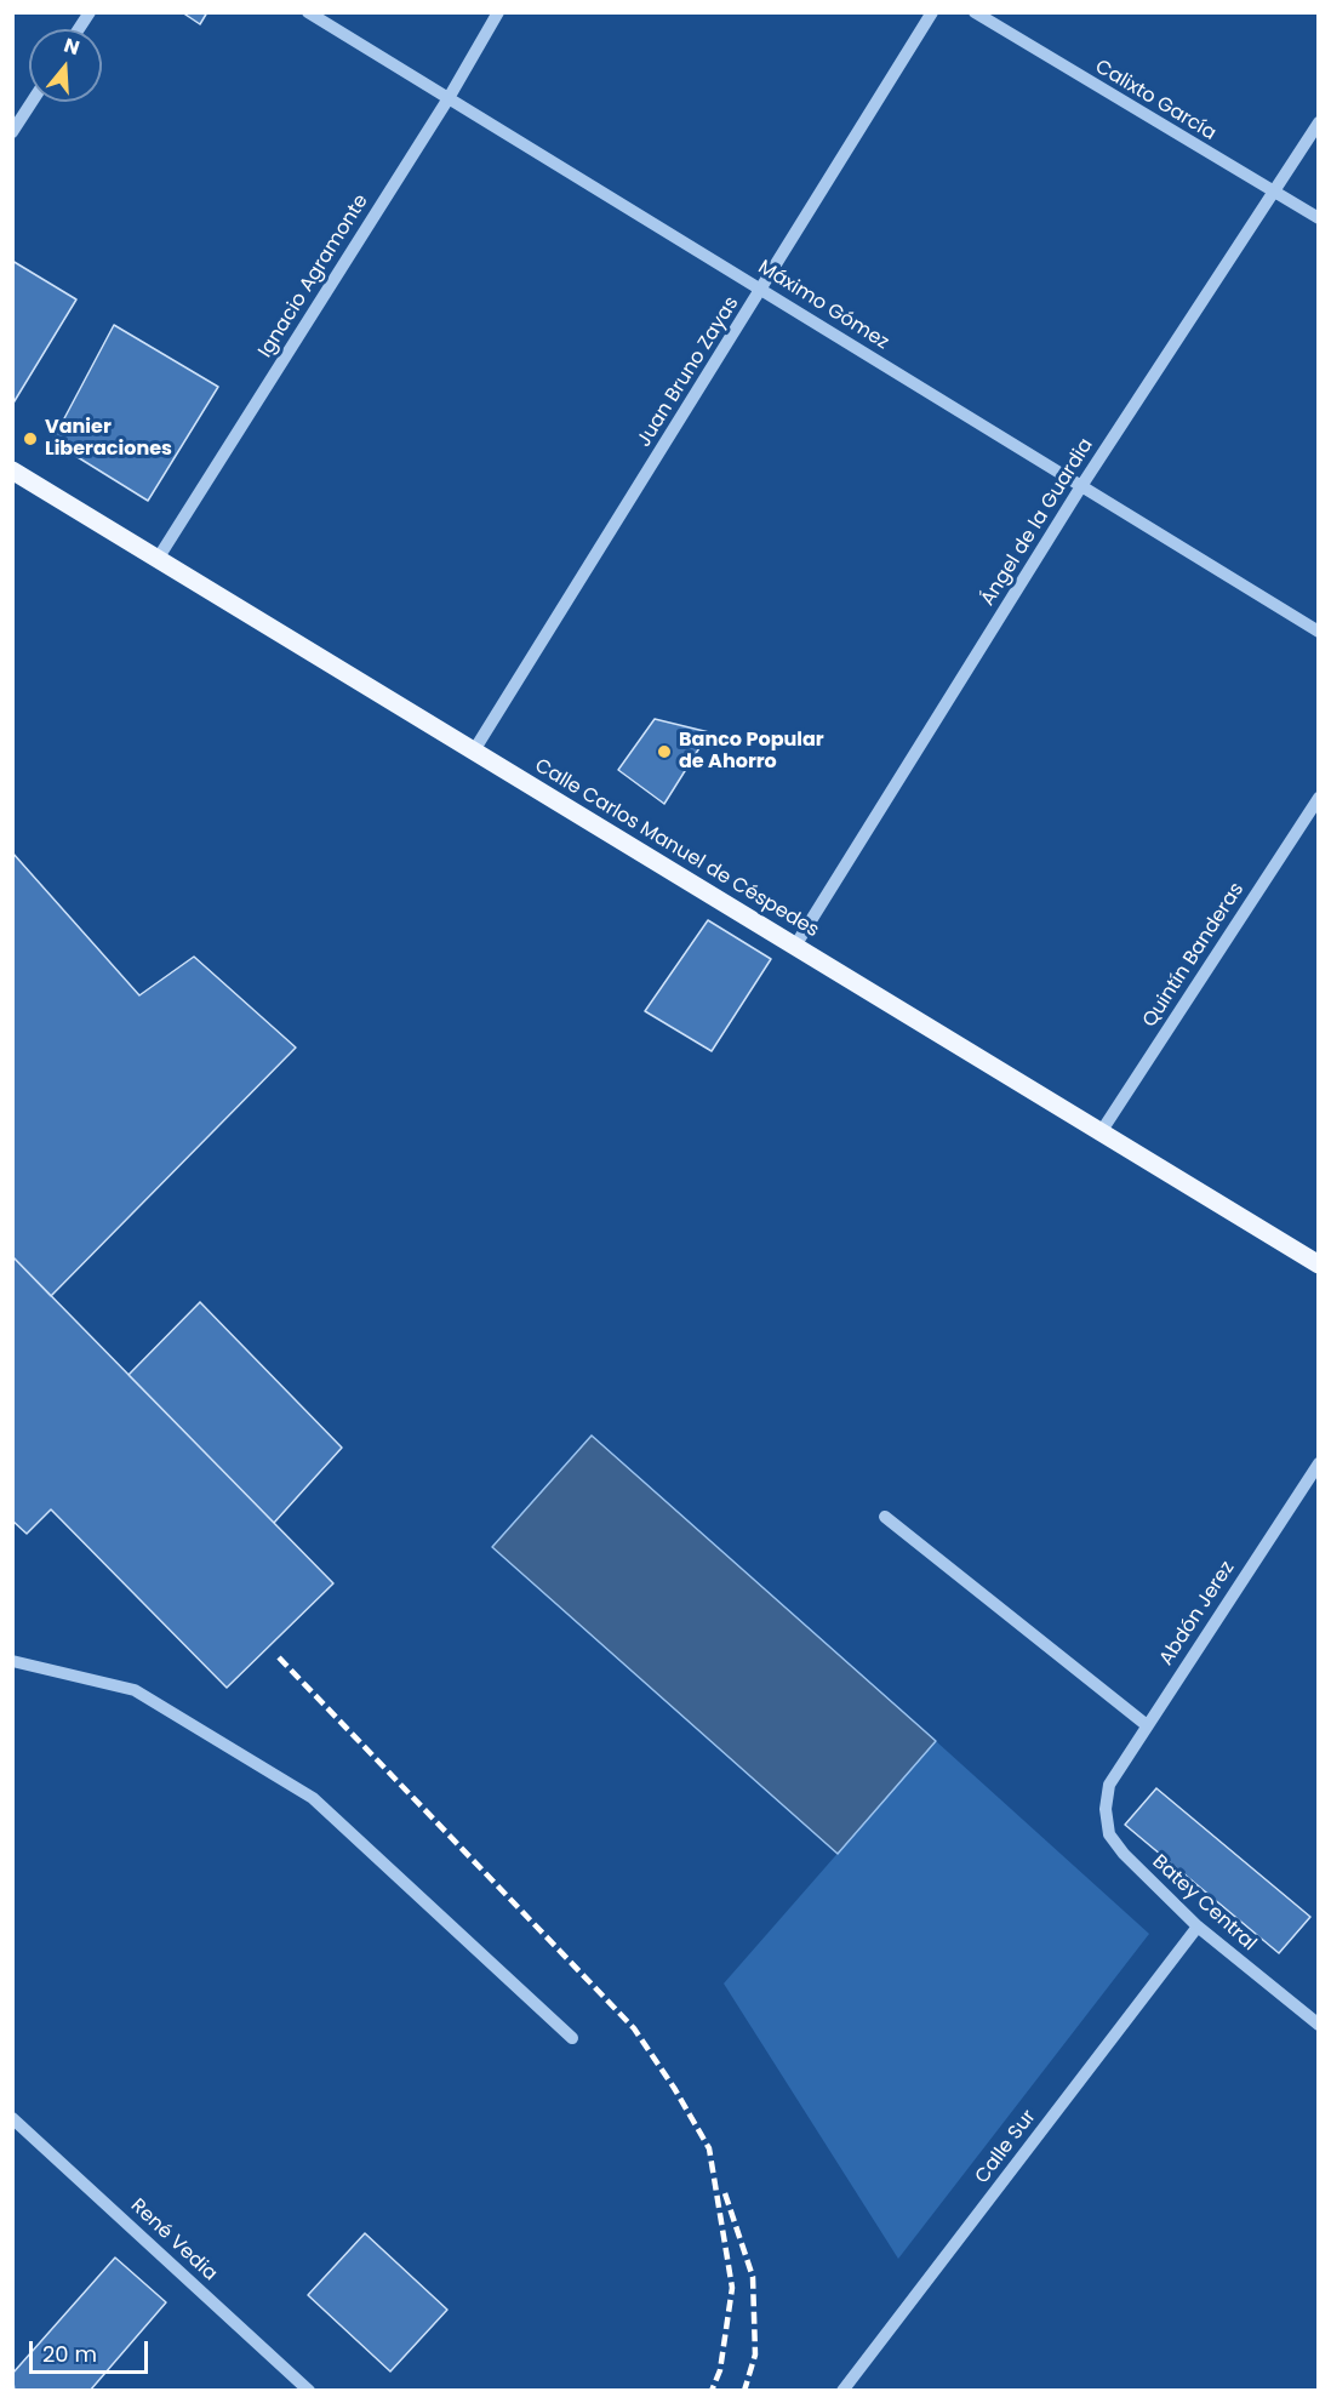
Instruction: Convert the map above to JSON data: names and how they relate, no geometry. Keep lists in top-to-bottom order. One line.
{"streets":{"main road":["Calle Carlos Manuel de Céspedes"],"street":["Calixto García","Ignacio Agramonte","Máximo Gómez","Juan Bruno Zayas","Ángel de la Guardia","Quintín Banderas","Abdón Jerez","Batey Central","Calle Sur","René Vedia"]},"crossings":[["Calixto García","Ángel de la Guardia"],["Ignacio Agramonte","Máximo Gómez"],["Ignacio Agramonte","Calle Carlos Manuel de Céspedes"],["Máximo Gómez","Juan Bruno Zayas"],["Máximo Gómez","Ángel de la Guardia"],["Juan Bruno Zayas","Calle Carlos Manuel de Céspedes"],["Ángel de la Guardia","Calle Carlos Manuel de Céspedes"],["Calle Carlos Manuel de Céspedes","Quintín Banderas"],["Abdón Jerez","Batey Central"],["Batey Central","Calle Sur"]],"places":["Vanier Liberaciones","Banco Popular de Ahorro"],"scale_bar":"20 m","north":"top"}
